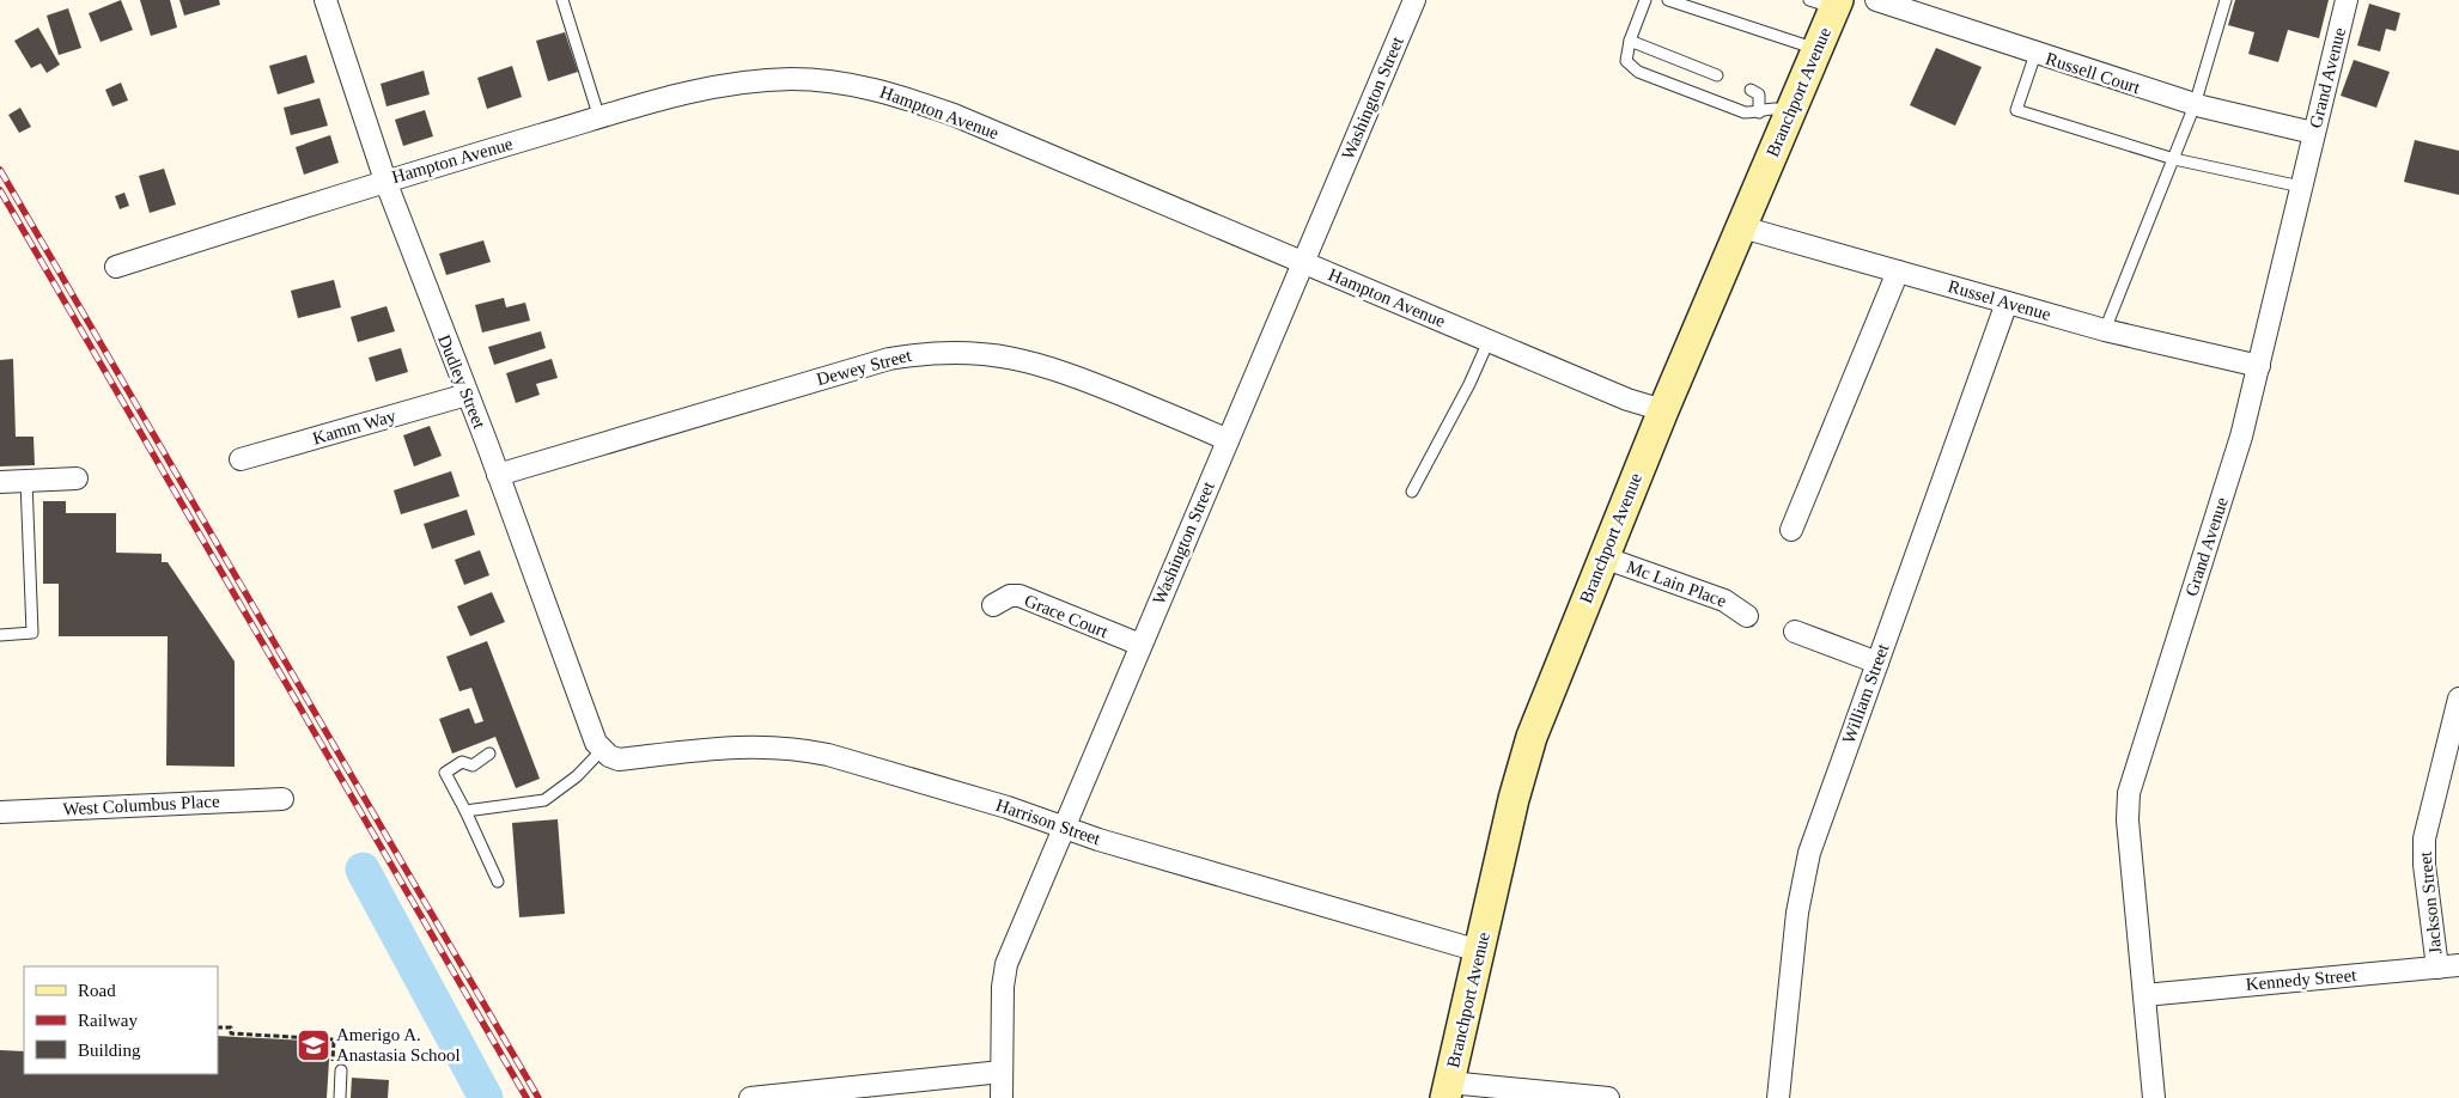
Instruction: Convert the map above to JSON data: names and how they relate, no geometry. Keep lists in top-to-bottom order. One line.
{"streets":{"street":["Russell Court","Grand Avenue","Branchport Avenue","Washington Street","Hampton Avenue","Russel Avenue","Dewey Street","Dudley Street","Kamm Way","Mc Lain Place","Grace Court","William Street","West Columbus Place","Harrison Street","Jackson Street","Kennedy Street"]},"crossings":[["Russell Court","Grand Avenue"],["Grand Avenue","Russel Avenue"],["Grand Avenue","Kennedy Street"],["Branchport Avenue","Hampton Avenue"],["Branchport Avenue","Russel Avenue"],["Branchport Avenue","Mc Lain Place"],["Branchport Avenue","Harrison Street"],["Washington Street","Hampton Avenue"],["Washington Street","Dewey Street"],["Washington Street","Grace Court"],["Washington Street","Harrison Street"],["Hampton Avenue","Dudley Street"],["Russel Avenue","William Street"],["Dewey Street","Dudley Street"],["Dudley Street","Kamm Way"],["Dudley Street","Harrison Street"],["Jackson Street","Kennedy Street"]],"places":{"school or university":["Amerigo A. Anastasia School"]},"legend":["Road","Railway","Building"]}
